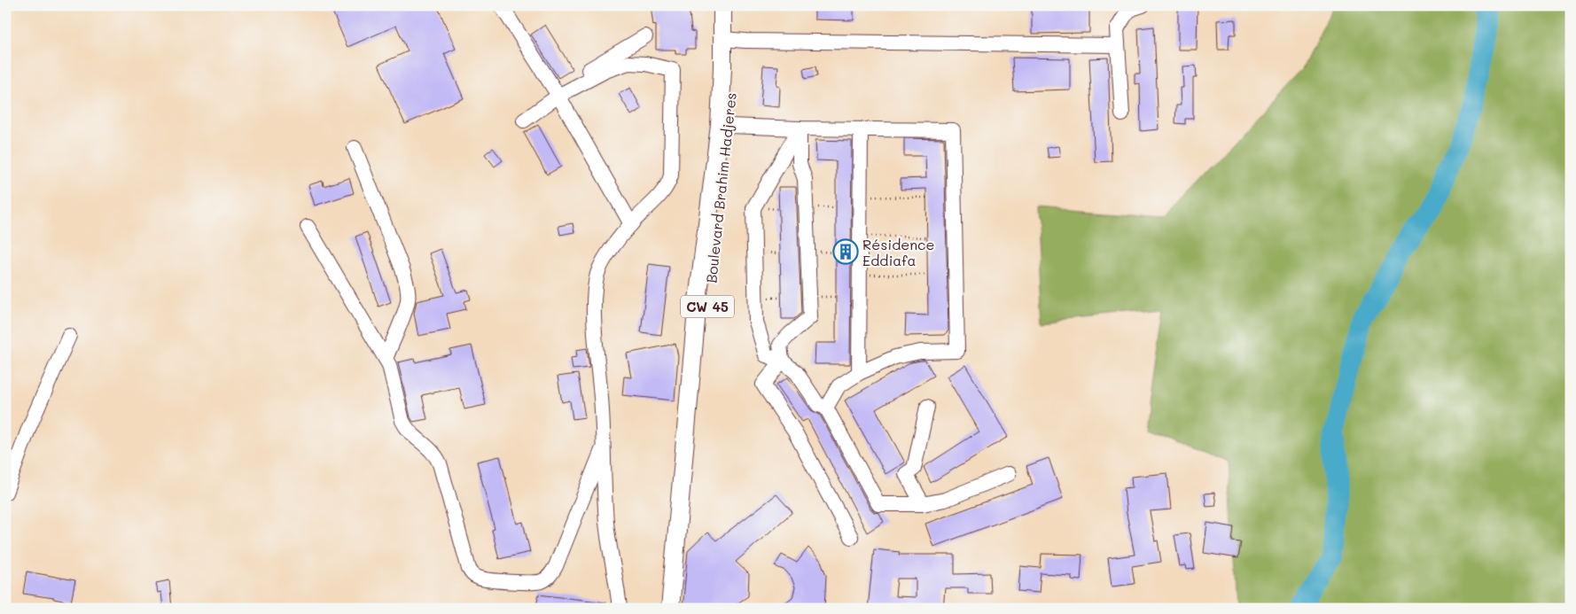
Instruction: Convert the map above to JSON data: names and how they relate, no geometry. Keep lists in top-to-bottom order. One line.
{"streets":{"main road":["Boulevard Brahim Hadjeres","CW 45"]},"places":{"building":["Résidence Eddiafa"]}}
